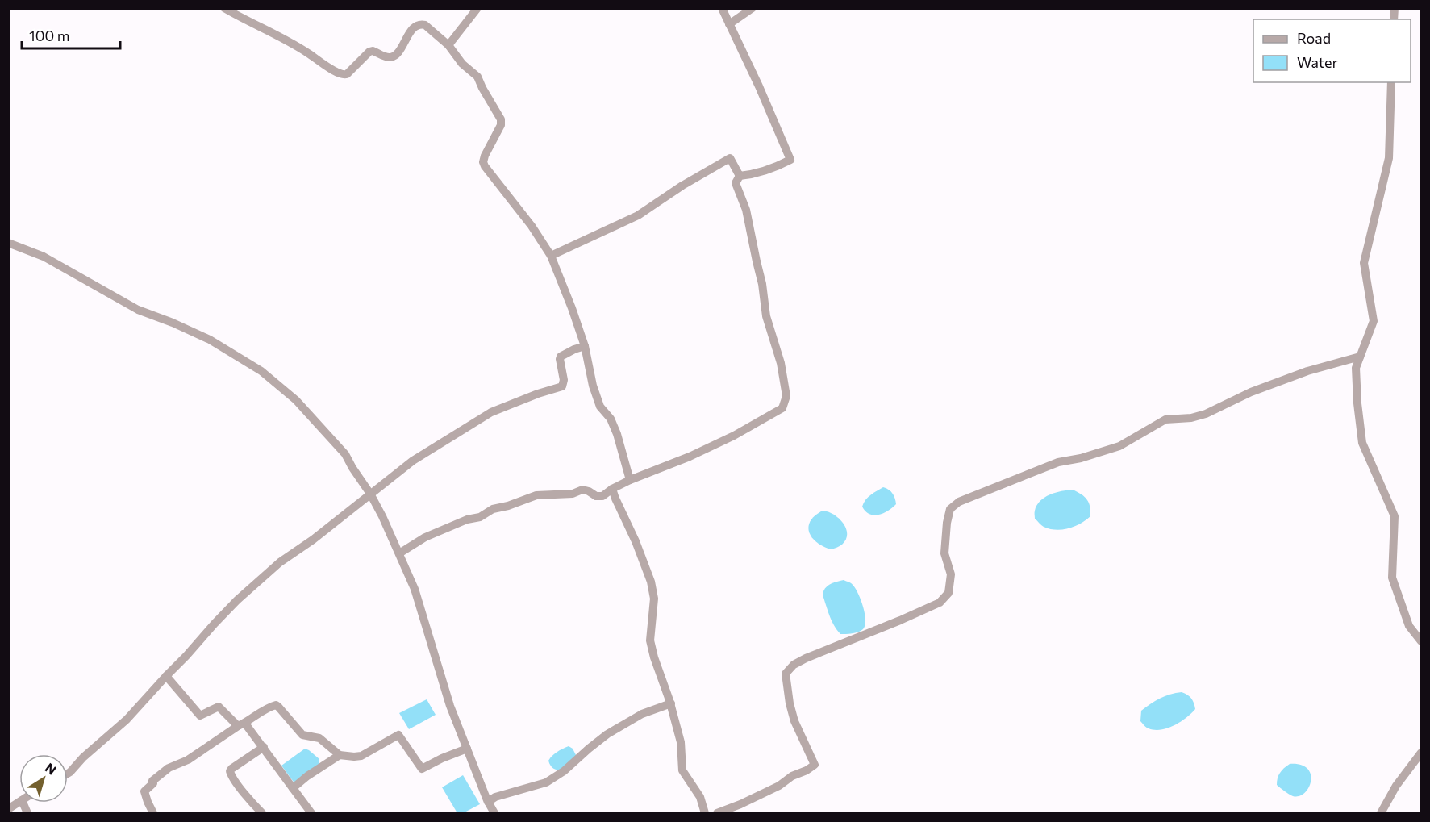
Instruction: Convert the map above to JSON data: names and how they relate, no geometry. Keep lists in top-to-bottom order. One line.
{"legend":["Road","Water"],"scale_bar":"100 m","north":"top right"}
